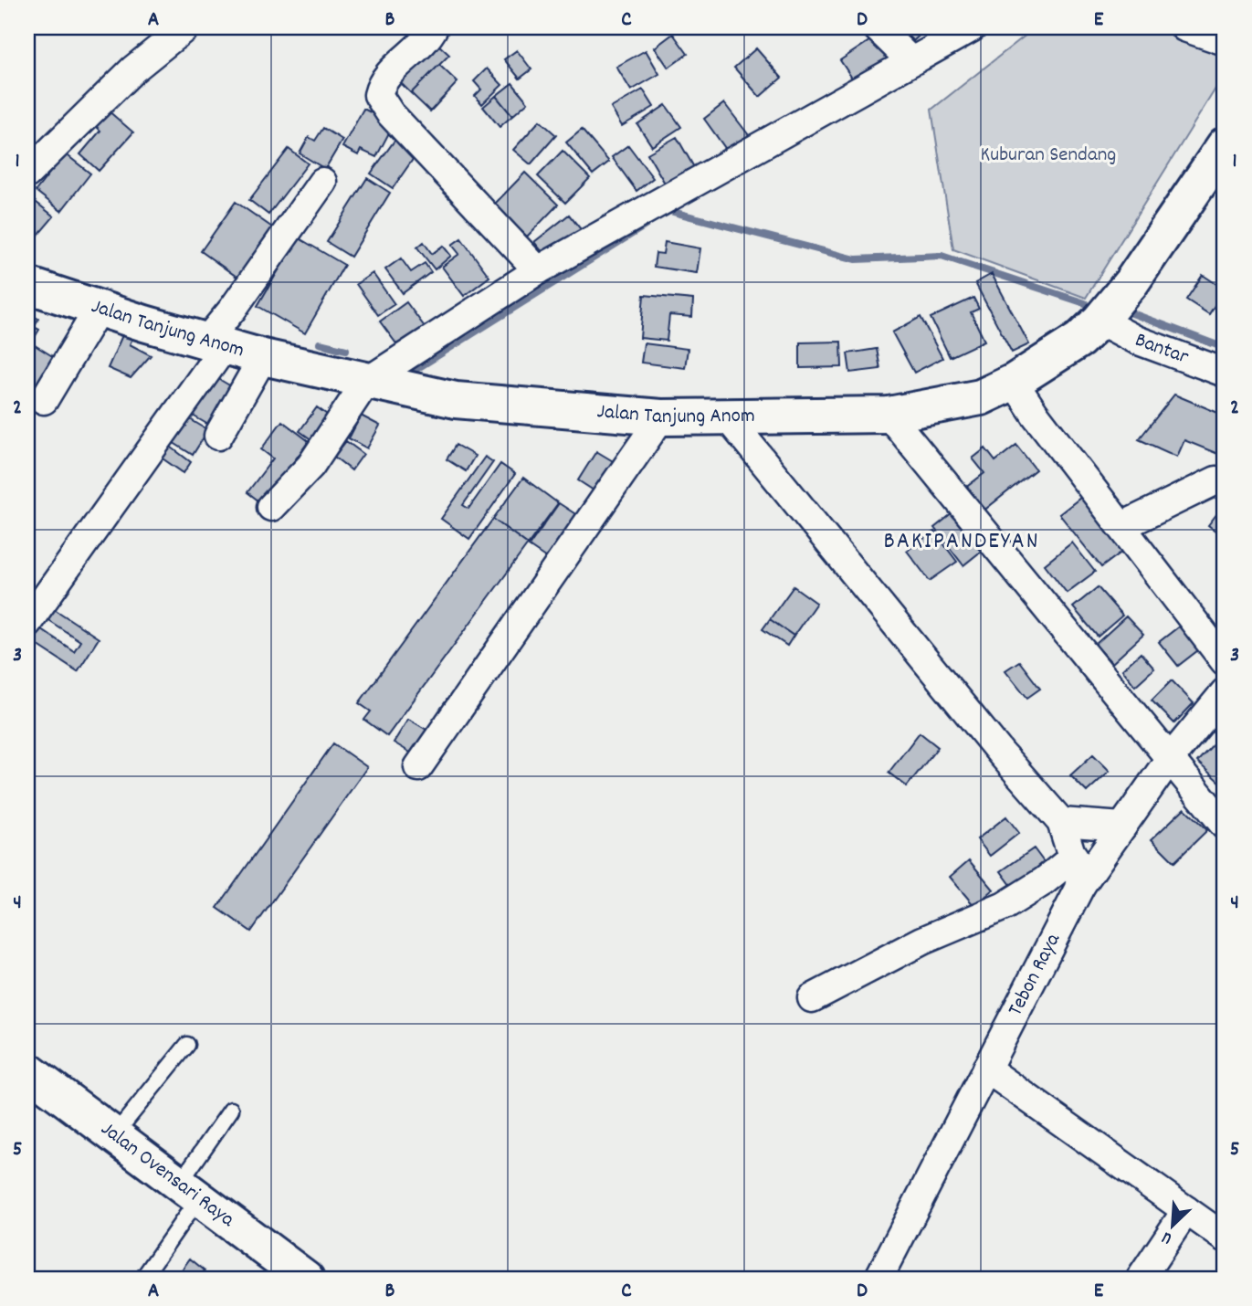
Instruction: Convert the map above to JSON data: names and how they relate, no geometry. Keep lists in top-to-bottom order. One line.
{"streets":{"main road":["Jalan Tanjung Anom","Jalan Ovensari Raya"],"street":["Bantar","Tebon Raya"]},"crossings":[["Jalan Tanjung Anom","Bantar"]],"districts":["BAKIPANDEYAN"],"parks":["Kuburan Sendang"],"north":"bottom left","grid":{"columns":["A","B","C","D","E"],"rows":["1","2","3","4","5"]}}
